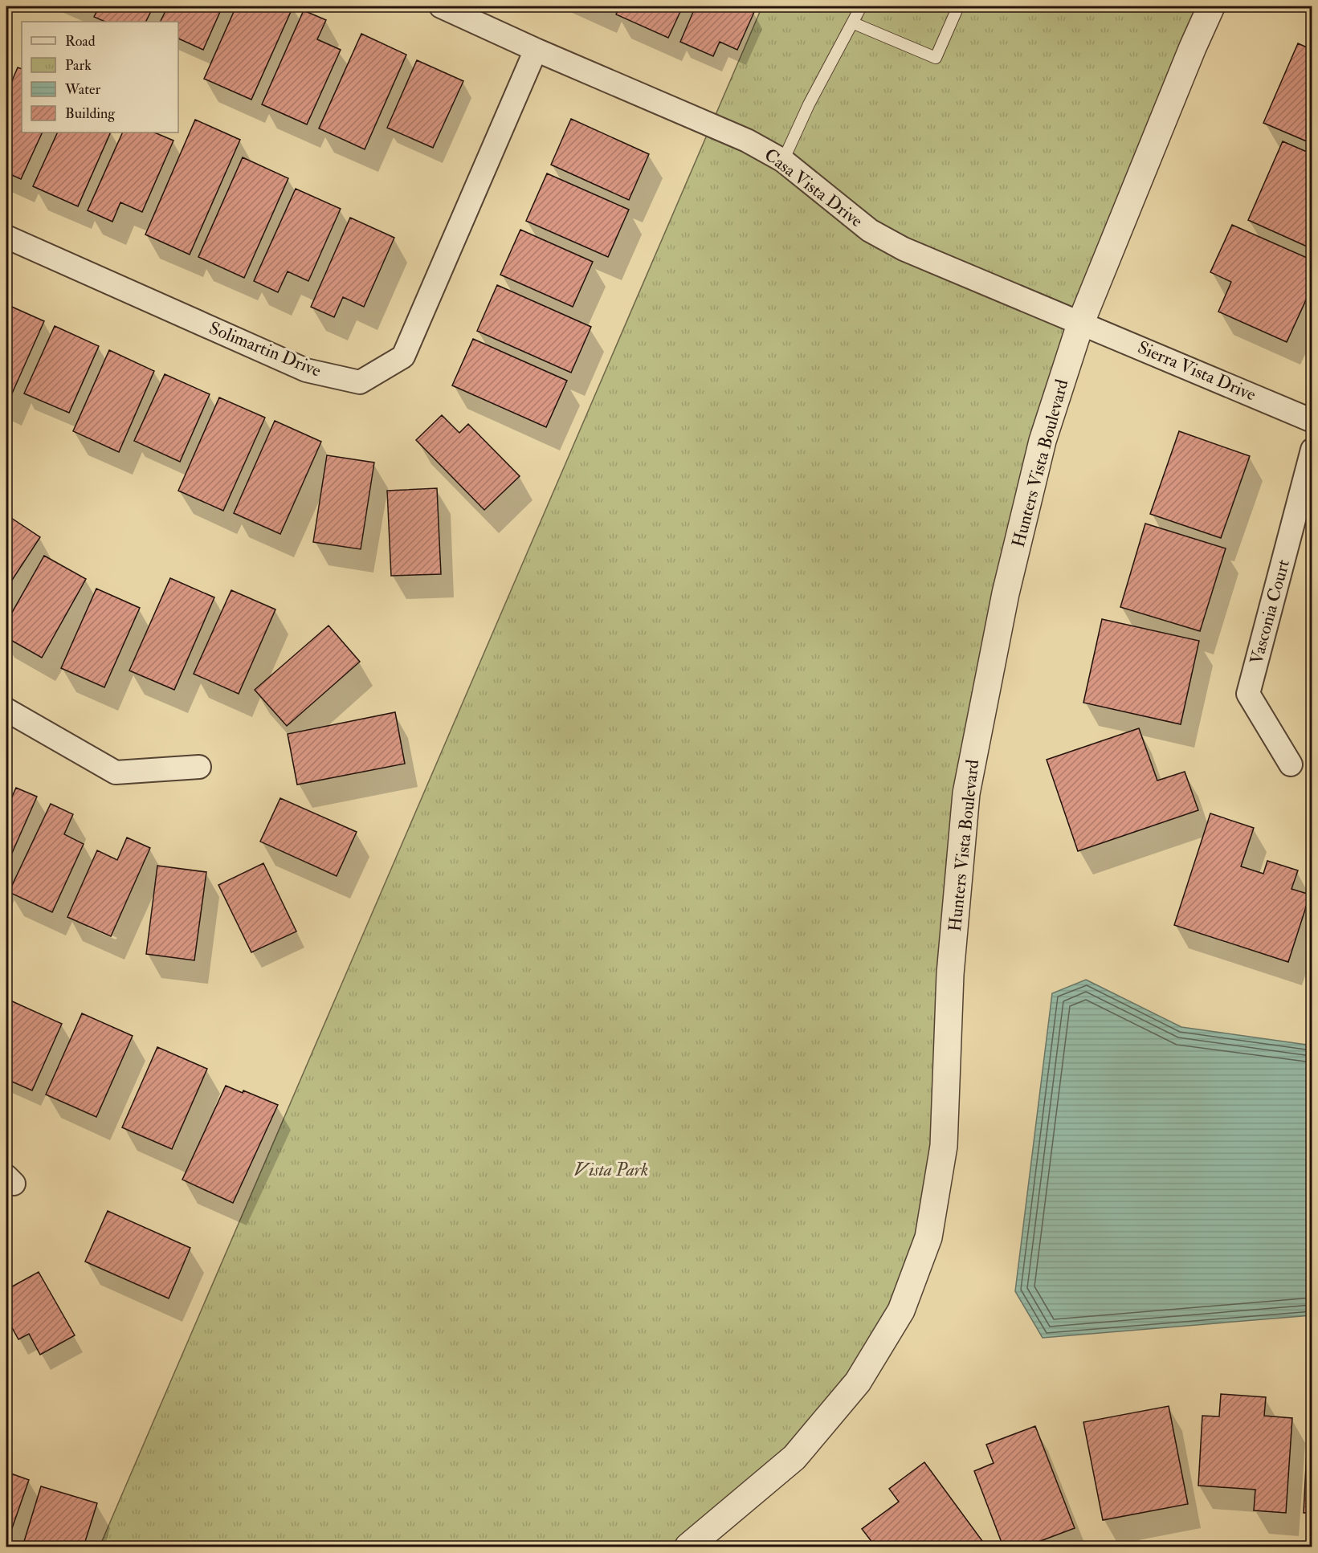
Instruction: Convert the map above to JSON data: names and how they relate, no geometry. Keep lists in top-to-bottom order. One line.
{"streets":{"street":["Casa Vista Drive","Solimartin Drive","Sierra Vista Drive","Hunters Vista Boulevard","Vasconia Court"]},"crossings":[["Casa Vista Drive","Solimartin Drive"],["Casa Vista Drive","Sierra Vista Drive"],["Casa Vista Drive","Hunters Vista Boulevard"],["Sierra Vista Drive","Hunters Vista Boulevard"]],"parks":["Vista Park"],"legend":["Road","Park","Water","Building"]}
